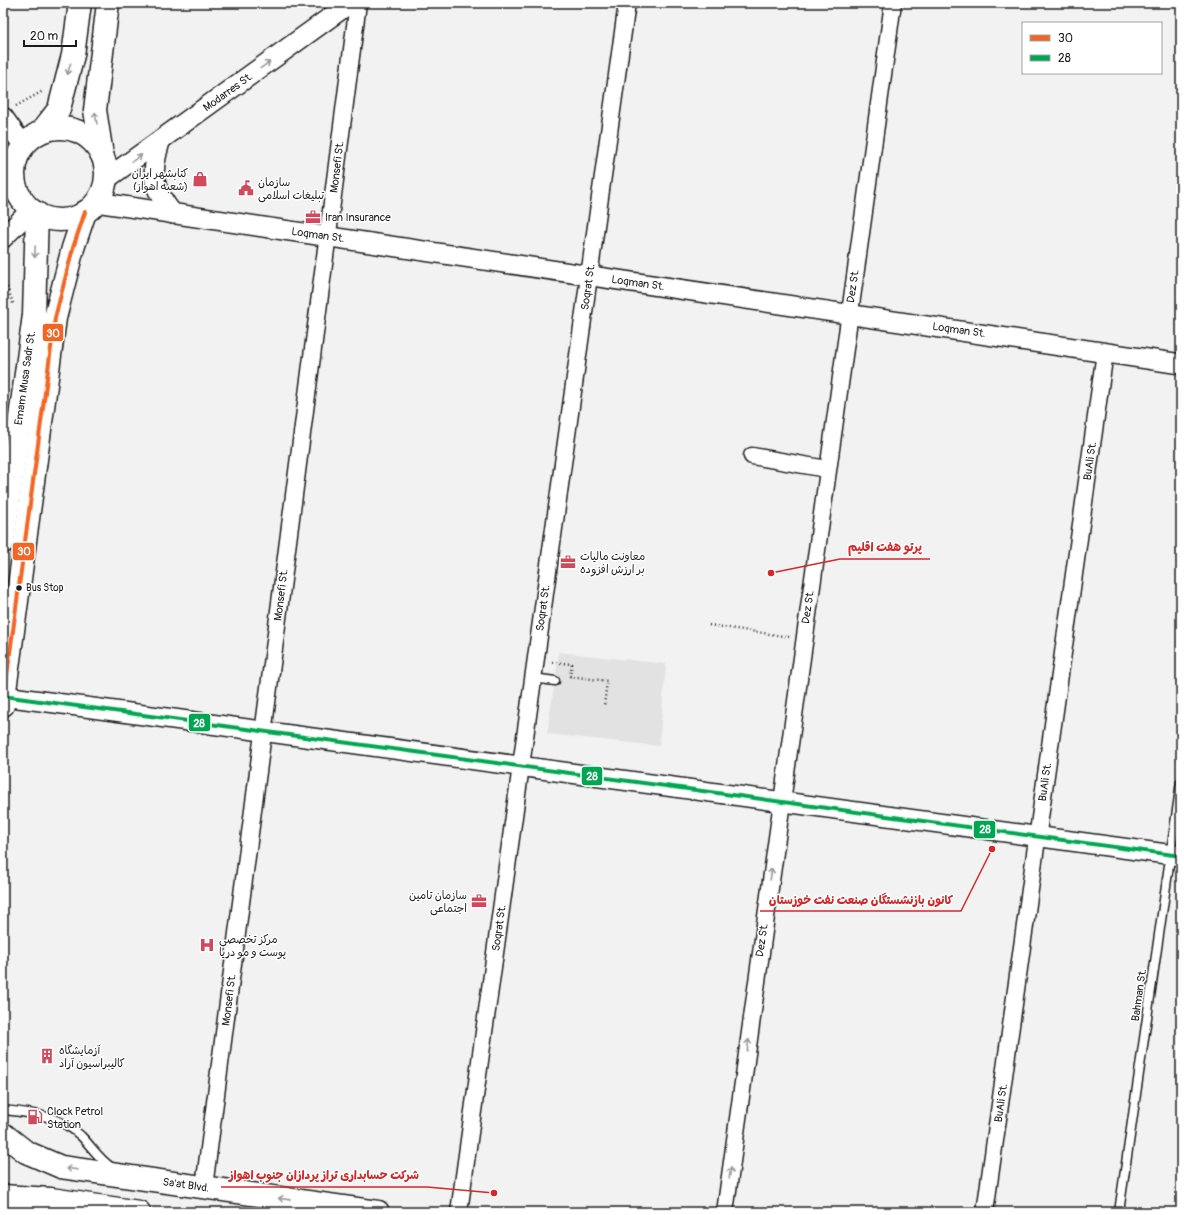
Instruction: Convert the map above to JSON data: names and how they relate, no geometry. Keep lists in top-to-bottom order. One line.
{"streets":{"main road":["Emam Musa Sadr St.","Sa'at Blvd."],"street":["Modarres St.","Monsefi St.","Loqman St.","Dez St.","Soqrat St.","BuAli St."],"lane":["Bahman St."]},"crossings":[["Modarres St.","Loqman St."],["Modarres St.","Emam Musa Sadr St."],["Monsefi St.","Loqman St."],["Monsefi St.","Sa'at Blvd."],["Loqman St.","Dez St."],["Loqman St.","Soqrat St."],["Loqman St.","Emam Musa Sadr St."],["Loqman St.","BuAli St."]],"one_way":["Modarres St."],"places":{"shop":["کتابشهر ایران (شعبه اهواز)"],"public building":["سازمان تبلیغات اسلامی"],"office":["Iran Insurance","معاونت مالیات بر ارزش افزوده","سازمان تامین اجتماعی"],"other":["پرتو هفت اقلیم","Bus Stop","کانون بازنشستگان صنعت نفت خوزستان","شرکت حسابداری تراز پردازان جنوب اهواز"],"hospital":["مرکز تخصصی پوست و مو دریا"],"building":["آزمایشگاه کالیبراسیون آراد"],"fuel station":["Clock Petrol Station"]},"lines":["transit line 30","transit line 28"],"legend":["30","28"],"scale_bar":"20 m"}
